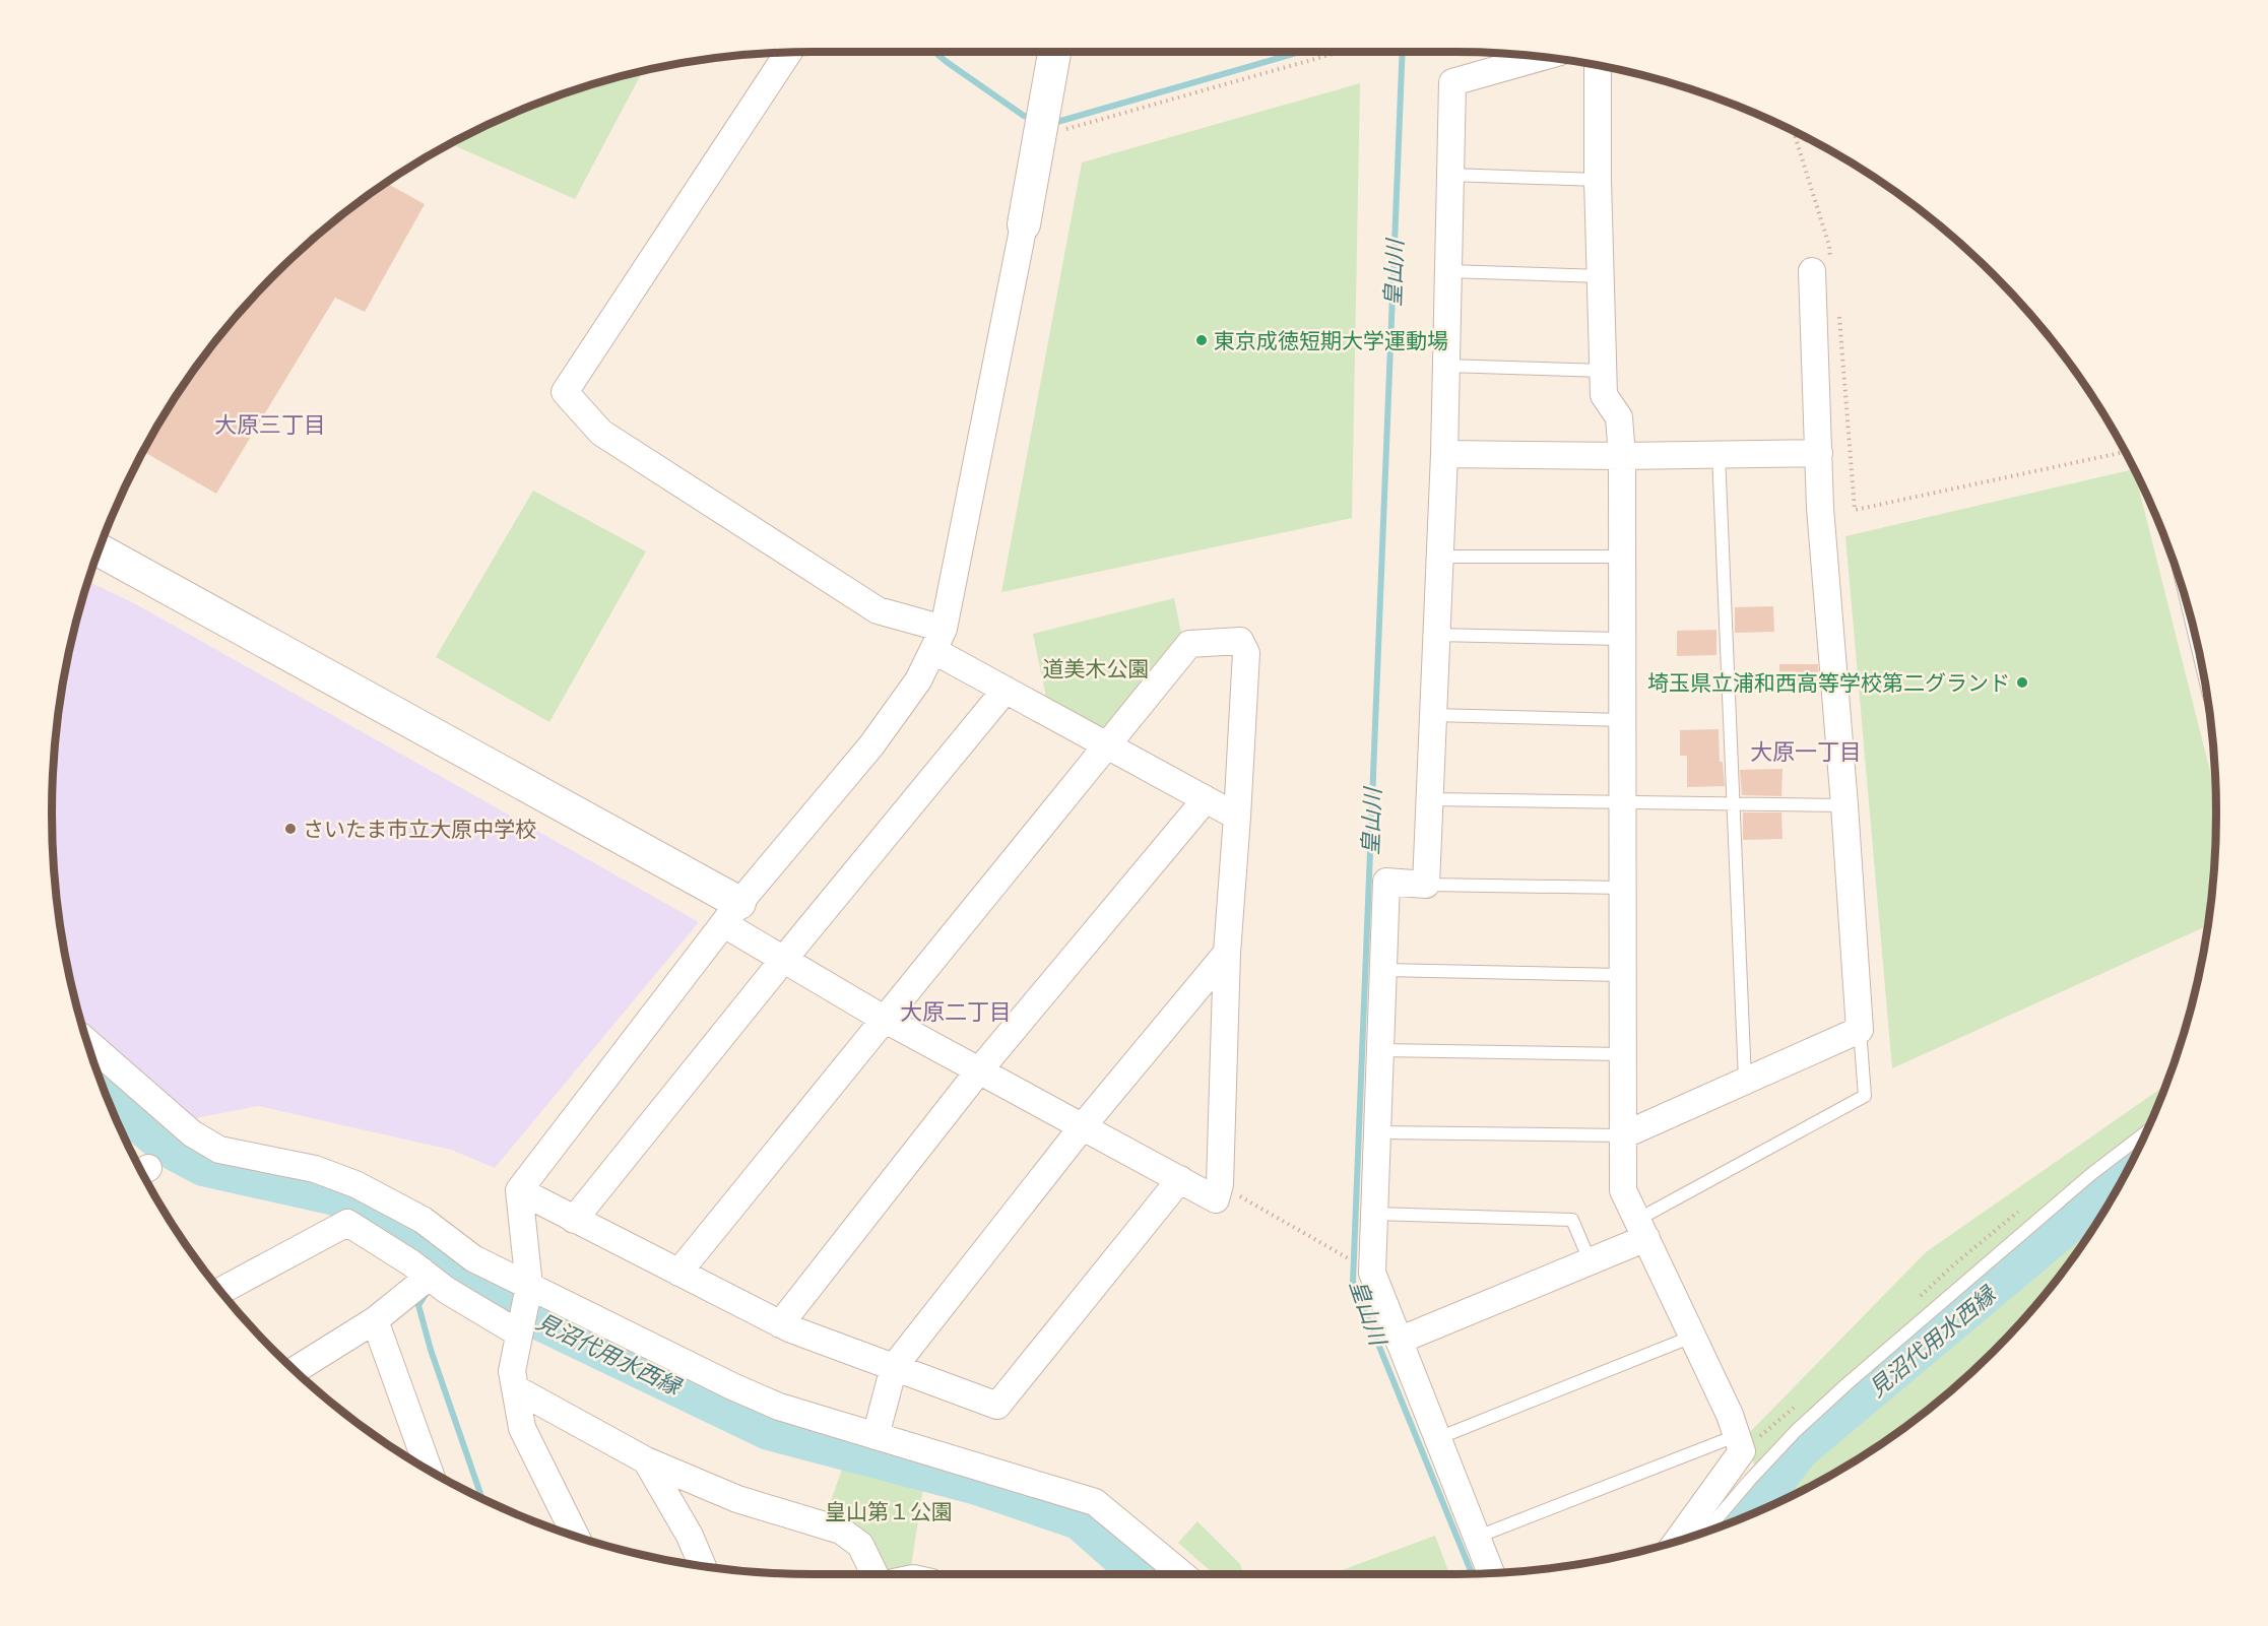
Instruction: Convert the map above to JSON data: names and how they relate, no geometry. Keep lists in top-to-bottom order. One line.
{"districts":["大原三丁目","大原一丁目","大原二丁目"],"water":["皇山川","見沼代用水西縁"],"parks":["道美木公園","皇山第１公園"],"places":["東京成徳短期大学運動場","埼玉県立浦和西高等学校第二グランド","さいたま市立大原中学校"]}
